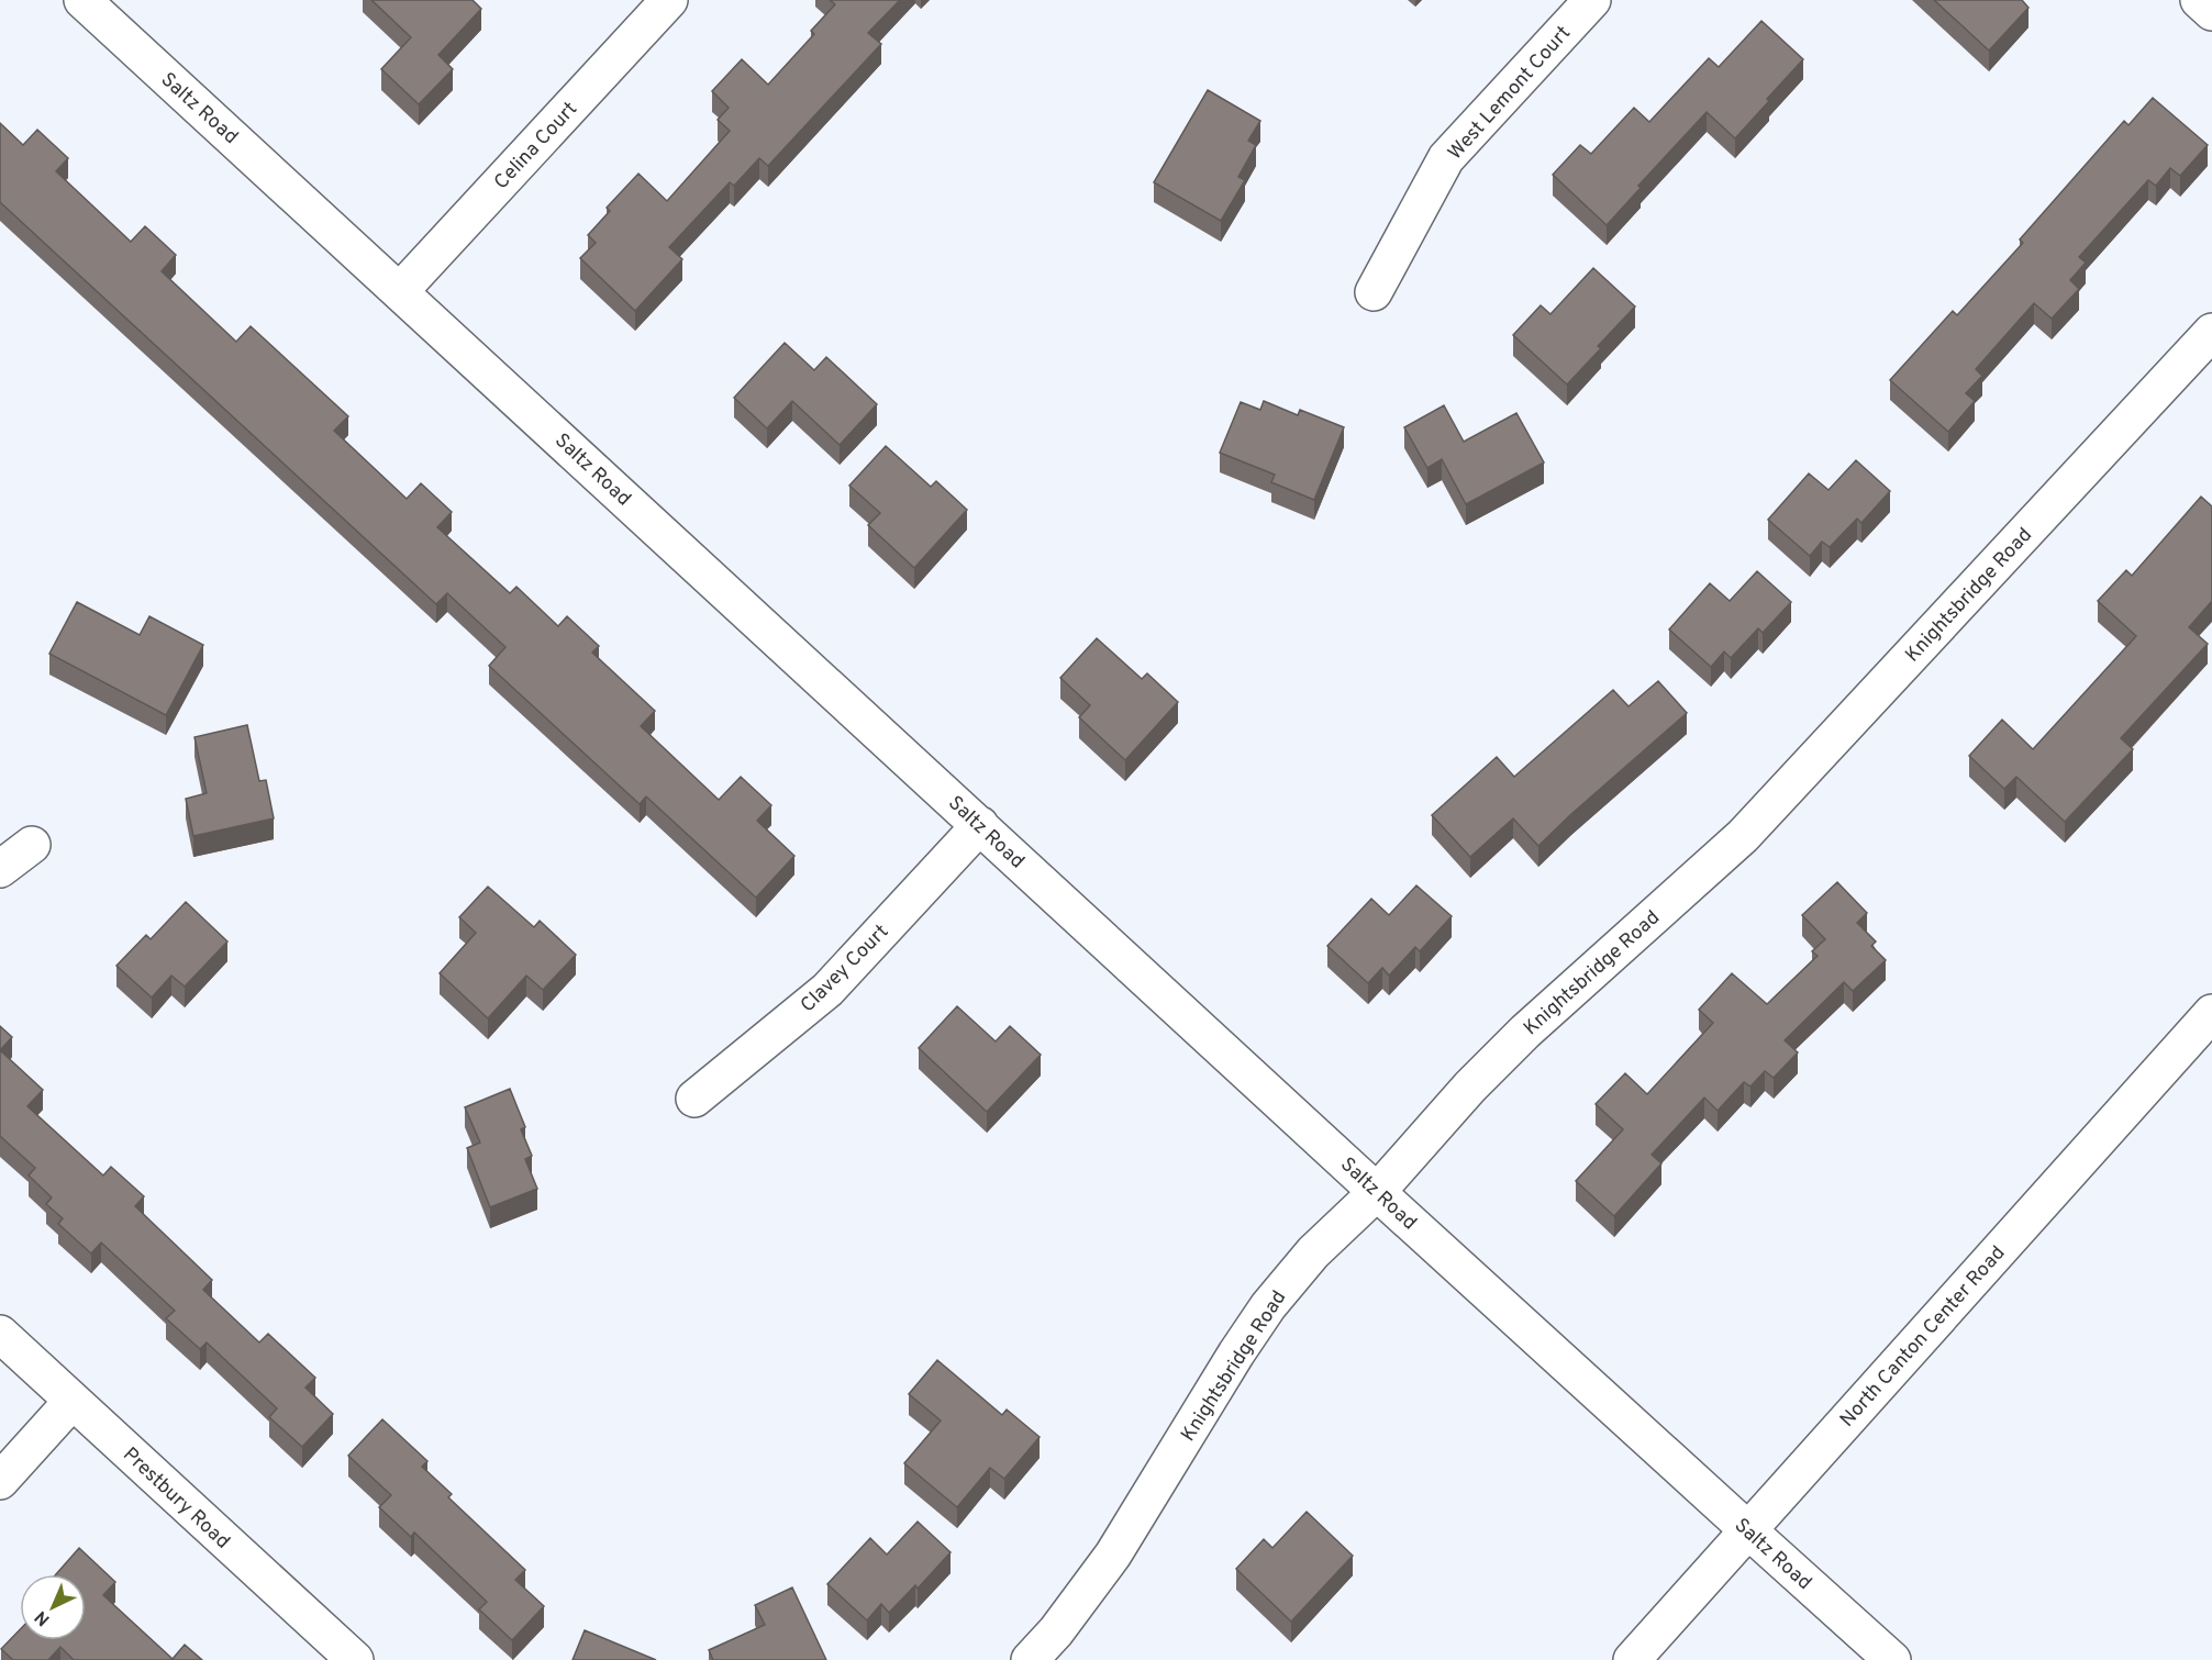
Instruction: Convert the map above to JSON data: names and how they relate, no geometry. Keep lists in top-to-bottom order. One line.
{"streets":{"street":["West Lemont Court","Saltz Road","Celina Court","Knightsbridge Road","Clavey Court","North Canton Center Road","Prestbury Road"]},"crossings":[["Saltz Road","Celina Court"],["Saltz Road","Knightsbridge Road"],["Saltz Road","Clavey Court"],["Saltz Road","North Canton Center Road"]],"north":"bottom left"}
